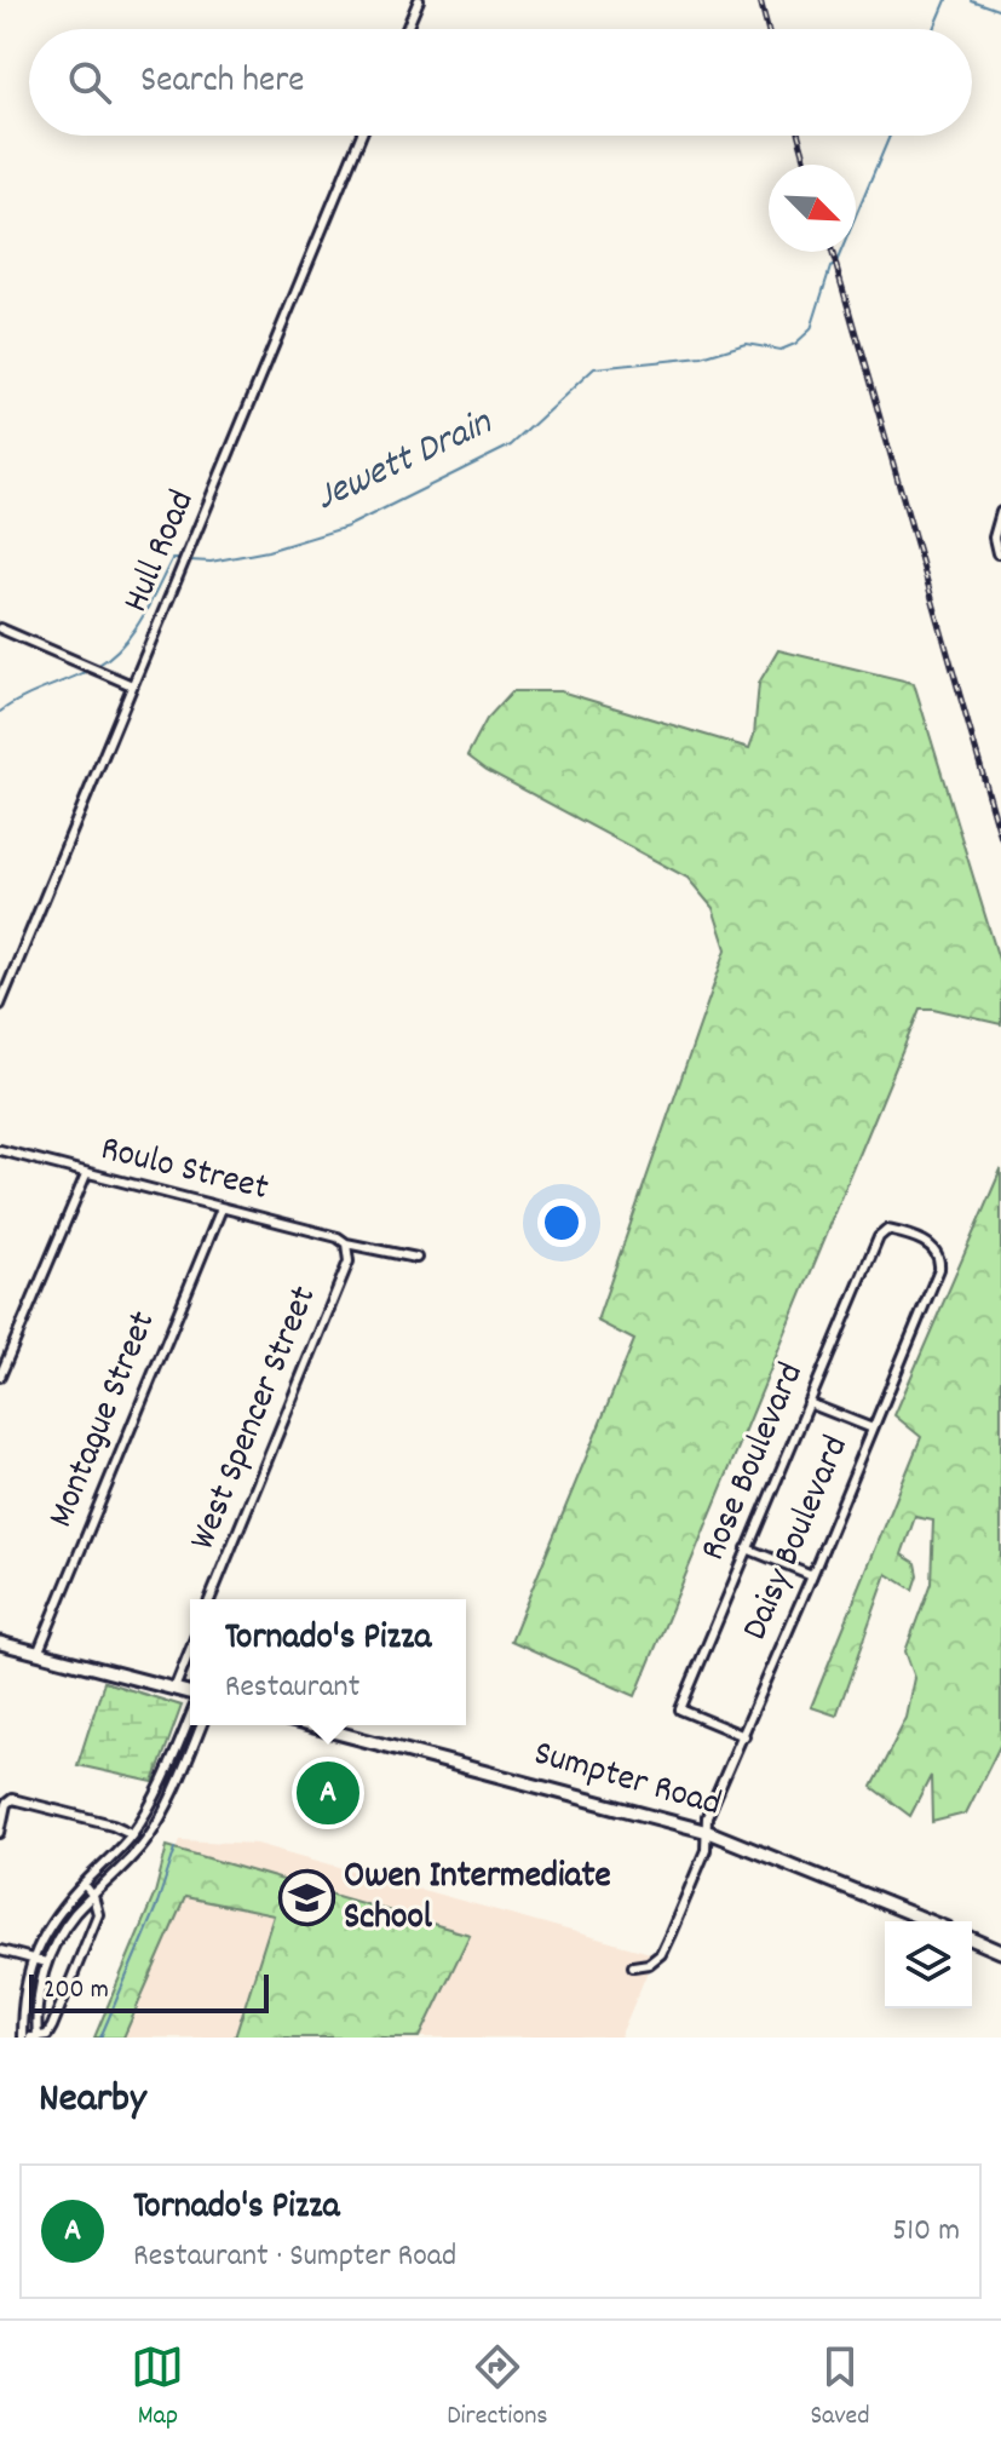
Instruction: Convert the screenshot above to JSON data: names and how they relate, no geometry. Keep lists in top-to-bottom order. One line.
{"streets":{"street":["Hull Road","Roulo Street","West Spencer Street","Montague Street","Rose Boulevard","Daisy Boulevard","Sumpter Road"]},"crossings":[["Roulo Street","West Spencer Street"],["Roulo Street","Montague Street"],["Rose Boulevard","Daisy Boulevard"],["Daisy Boulevard","Sumpter Road"]],"water":["Jewett Drain"],"places":{"school or university":["Owen Intermediate School"]},"scale_bar":"200 m","north":"bottom right","page":{"search":"Search here","popup":["Tornado's Pizza","Restaurant"],"pins":"A","scale":"200 m","heading":"Nearby","list":[{"mark":"A","name":"Tornado's Pizza","note":"Restaurant · Sumpter Road","value":"510 m"}],"nav":["Map","Directions","Saved"]}}
